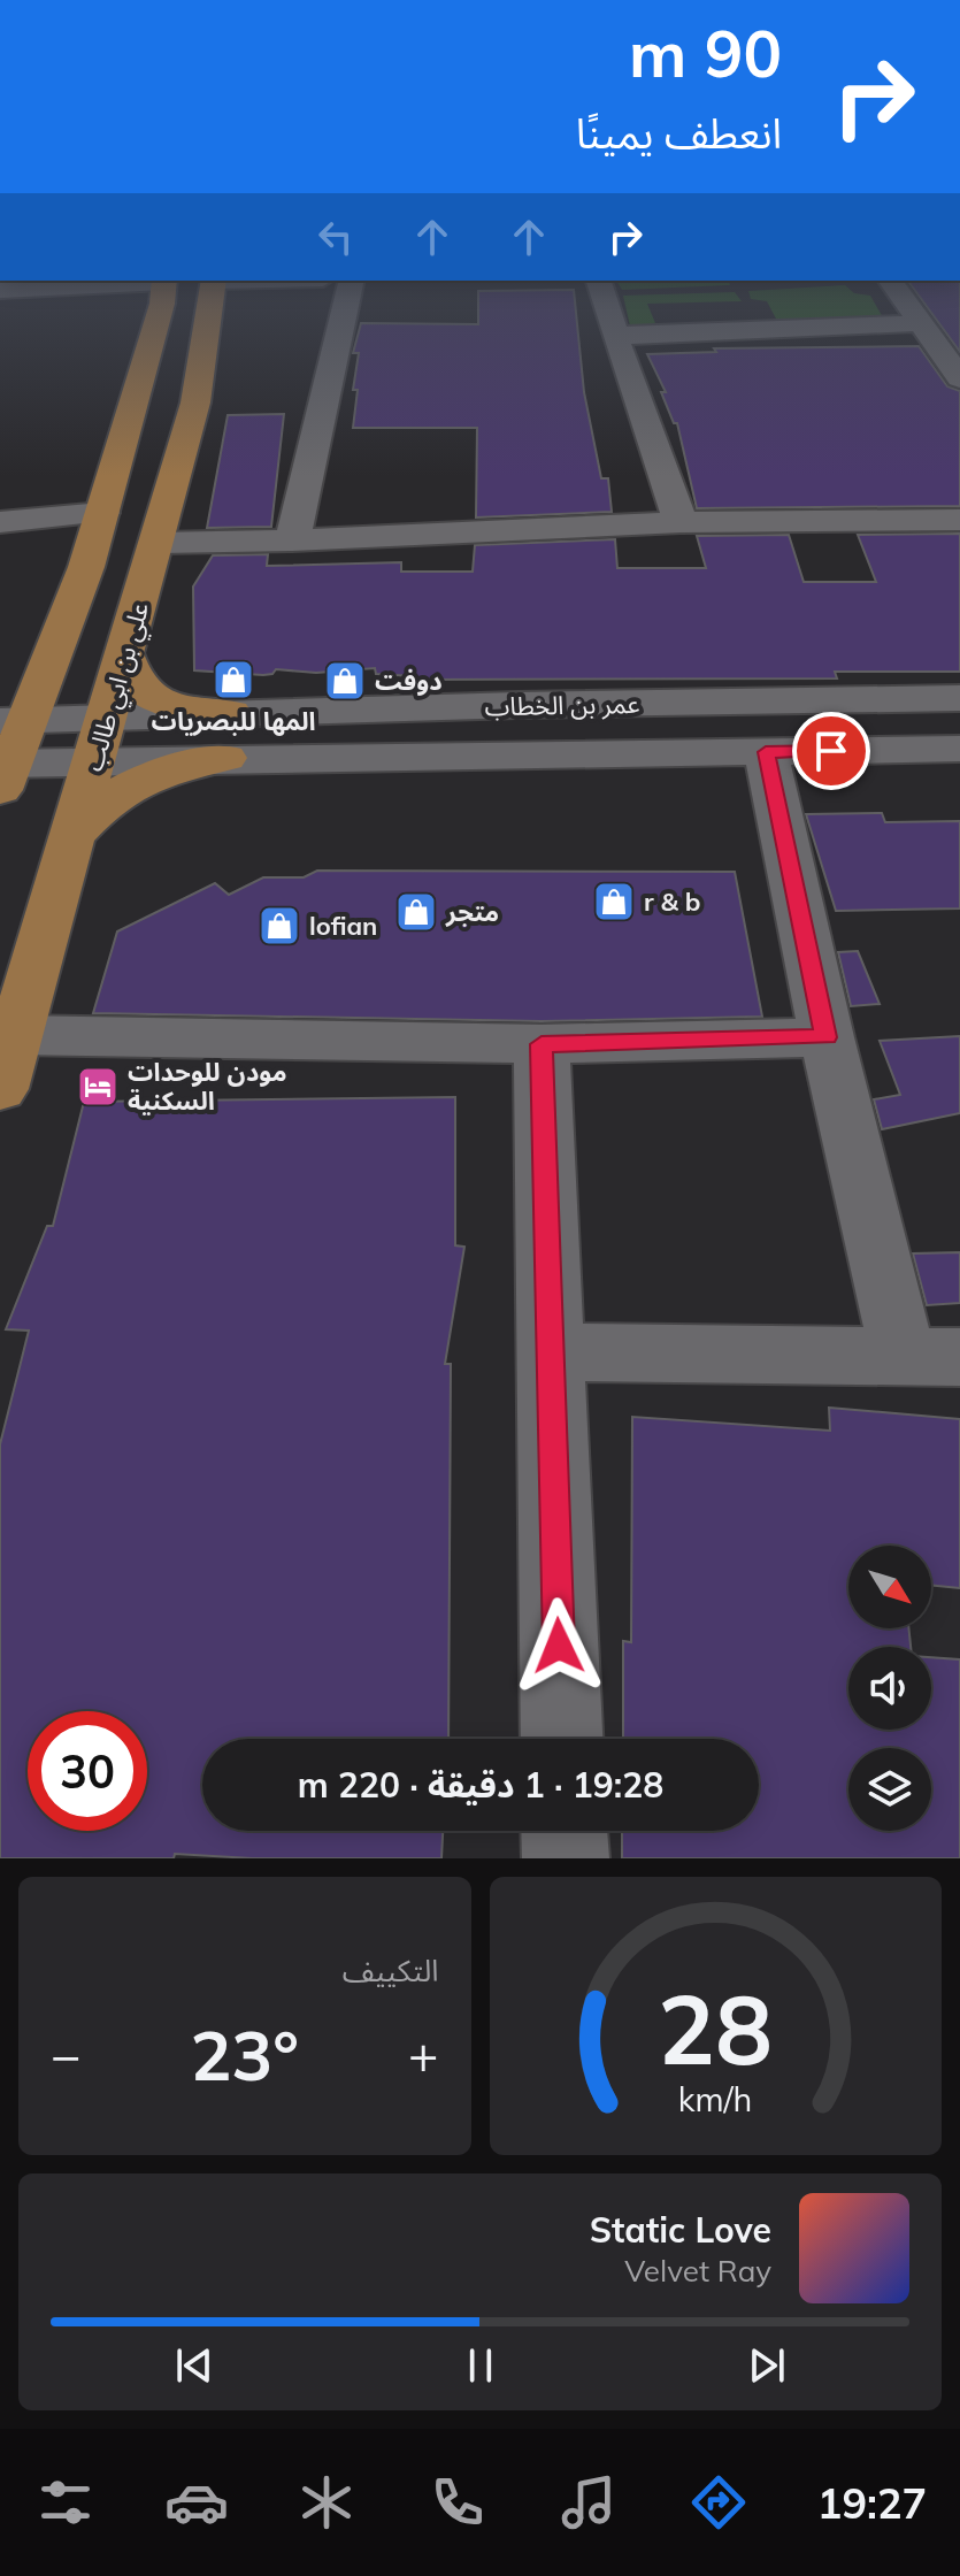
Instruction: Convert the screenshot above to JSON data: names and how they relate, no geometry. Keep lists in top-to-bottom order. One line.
{"streets":{"main road":["علي بن ابي طالب"],"street":["عمر بن الخطاب"]},"crossings":[["علي بن ابي طالب","عمر بن الخطاب"]],"places":{"shop":["المها للبصريات","دوفت","r & b","متجر","lofian"],"hotel":["مودن للوحدات السكنية"]},"north":"bottom right","page":{"turn":["90 m","انعطف يمينًا"],"limit":"30","trip":"19:28 · 1 دقيقة · 220 m","tile":"التكييف","heat":["−","23°","+"],"song":["Static Love","Velvet Ray"],"tabs":"19:27","gauge":["28","km/h"]}}
